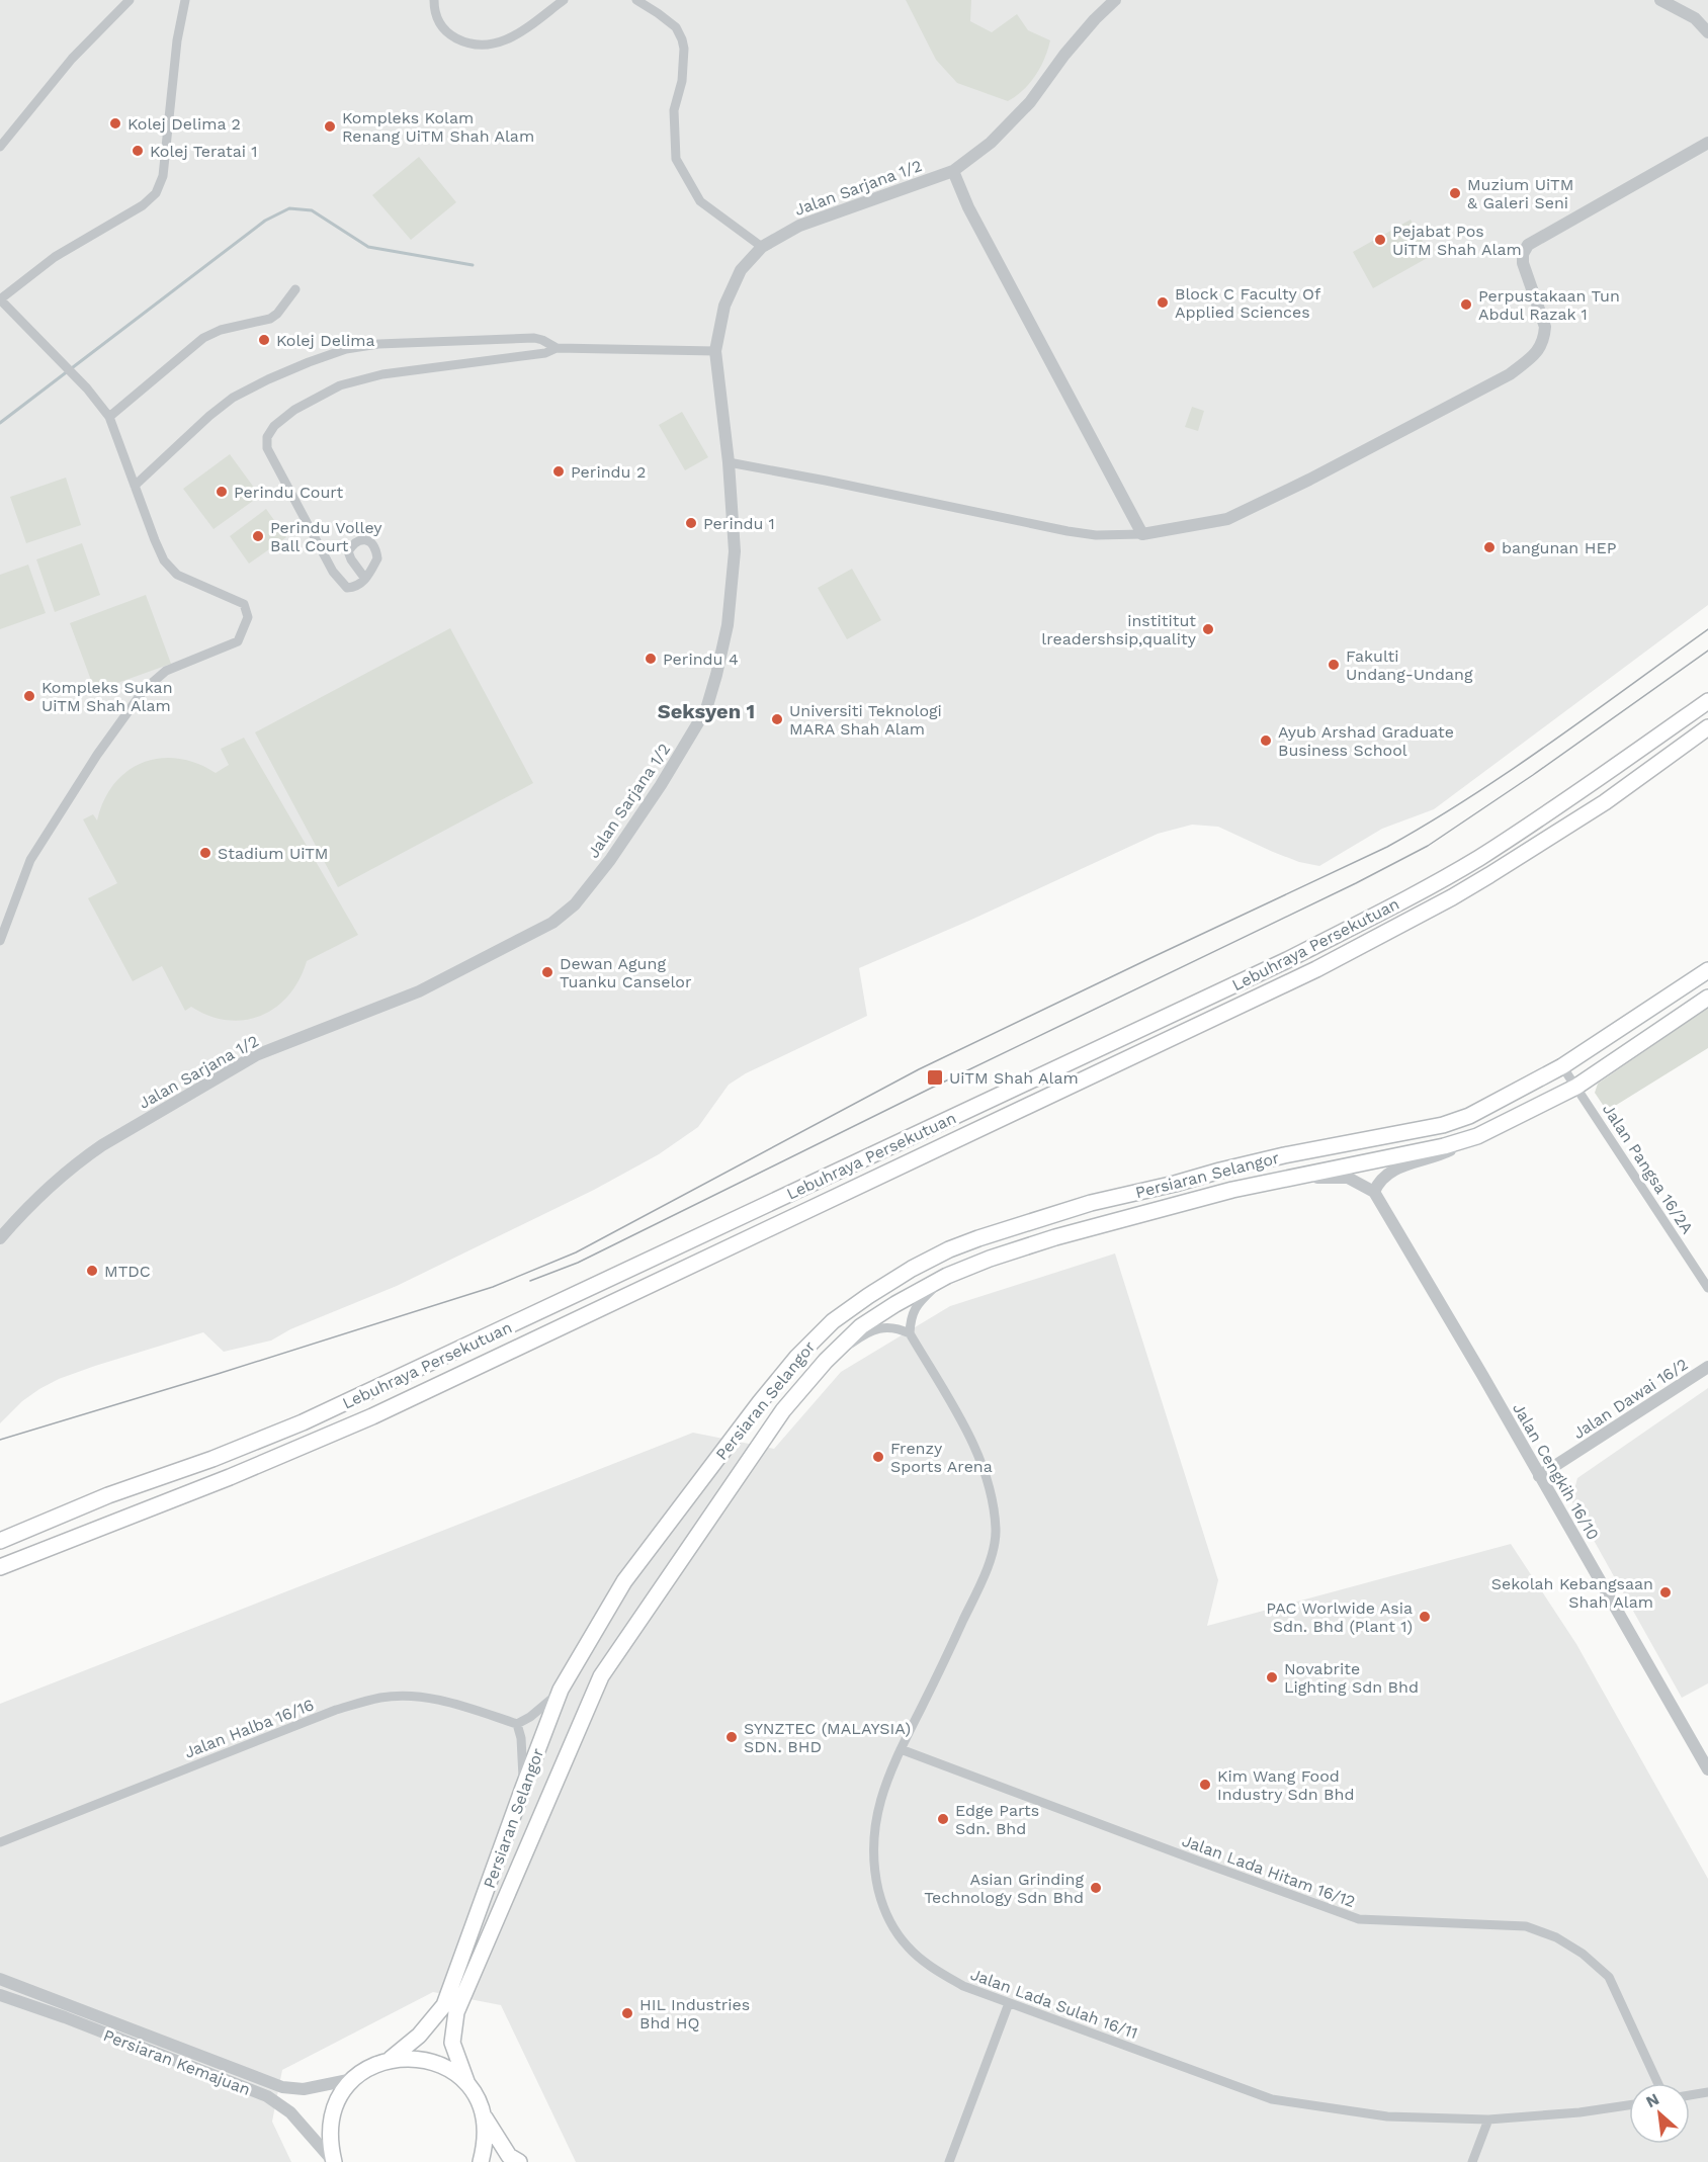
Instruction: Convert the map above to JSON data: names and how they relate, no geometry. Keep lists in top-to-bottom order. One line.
{"streets":{"main road":["Lebuhraya Persekutuan","Persiaran Selangor"],"street":["Jalan Sarjana 1/2","Jalan Pangsa 16/2A","Jalan Dawai 16/2","Jalan Cengkih 16/10","Jalan Halba 16/16","Jalan Lada Hitam 16/12","Jalan Lada Sulah 16/11","Persiaran Kemajuan"]},"crossings":[["Jalan Pangsa 16/2A","Persiaran Selangor"],["Jalan Dawai 16/2","Jalan Cengkih 16/10"],["Jalan Lada Hitam 16/12","Jalan Lada Sulah 16/11"]],"districts":["Seksyen 1"],"places":{"other":["Kolej Delima 2","Kompleks Kolam Renang UiTM Shah Alam","Kolej Teratai 1","Muzium UiTM & Galeri Seni","Pejabat Pos UiTM Shah Alam","Block C Faculty Of Applied Sciences","Perpustakaan Tun Abdul Razak 1","Kolej Delima","Perindu 2","Perindu Court","Perindu 1","Perindu Volley Ball Court","bangunan HEP","instititut lreadershsip,quality","Perindu 4","Fakulti Undang-Undang","Kompleks Sukan UiTM Shah Alam","Universiti Teknologi MARA Shah Alam","Ayub Arshad Graduate Business School","Stadium UiTM","Dewan Agung Tuanku Canselor","MTDC","Frenzy Sports Arena","Sekolah Kebangsaan Shah Alam","PAC Worlwide Asia Sdn. Bhd (Plant 1)","Novabrite Lighting Sdn Bhd","SYNZTEC (MALAYSIA) SDN. BHD","Kim Wang Food Industry Sdn Bhd","Edge Parts Sdn. Bhd","Asian Grinding Technology Sdn Bhd","HIL Industries Bhd HQ"],"transit":["UiTM Shah Alam"]},"north":"top left"}
